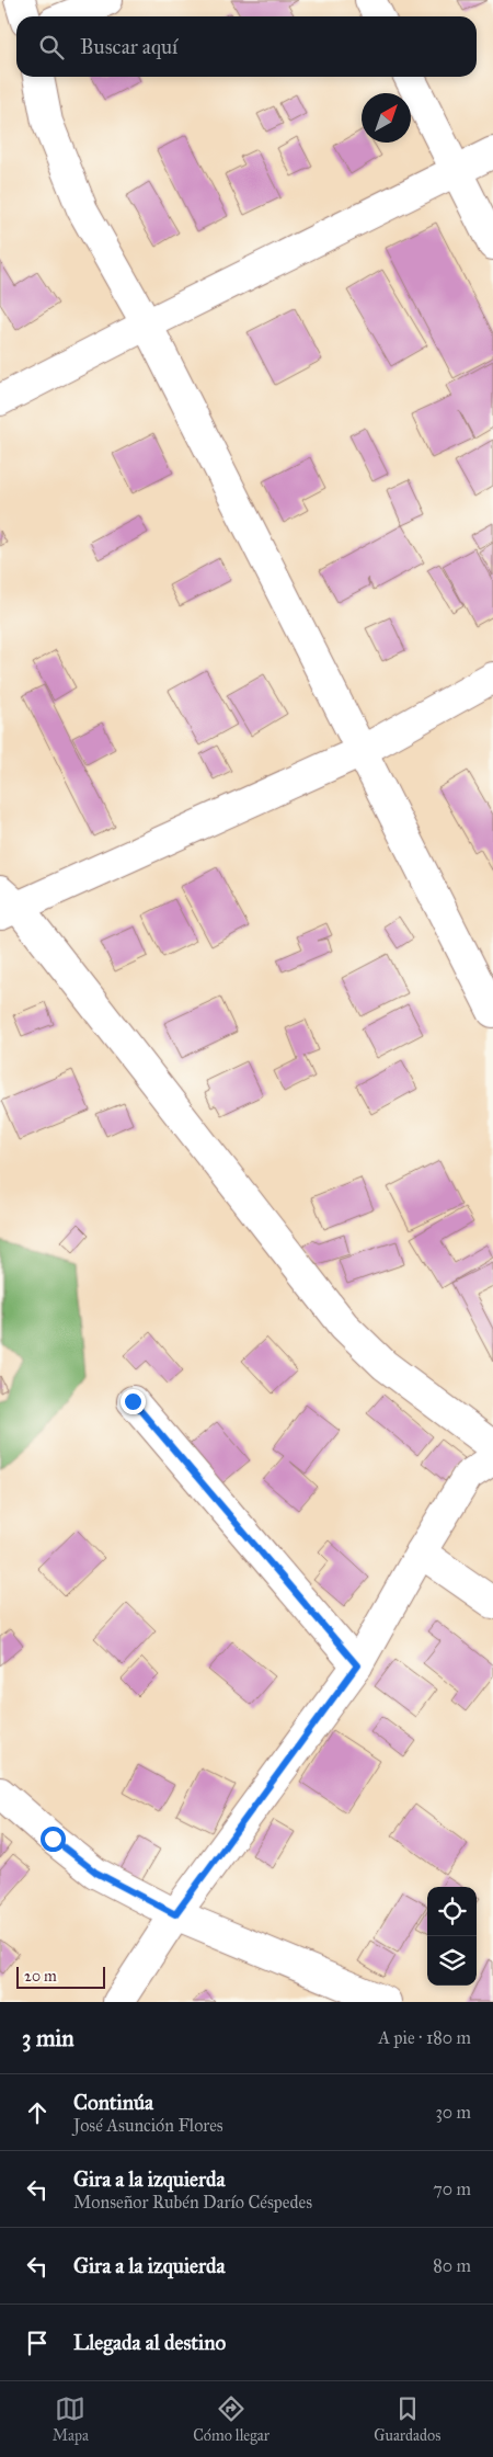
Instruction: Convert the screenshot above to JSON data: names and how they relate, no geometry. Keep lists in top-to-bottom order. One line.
{"scale_bar":"20 m","north":"top right","page":{"search":"Buscar aquí","scale":"20 m","heading":["3 min","A pie · 180 m"],"list":[["Continúa","José Asunción Flores","30 m"],["Gira a la izquierda","Monseñor Rubén Darío Céspedes","70 m"],["Gira a la izquierda","80 m"],"Llegada al destino"],"nav":["Mapa","Cómo llegar","Guardados"]}}
